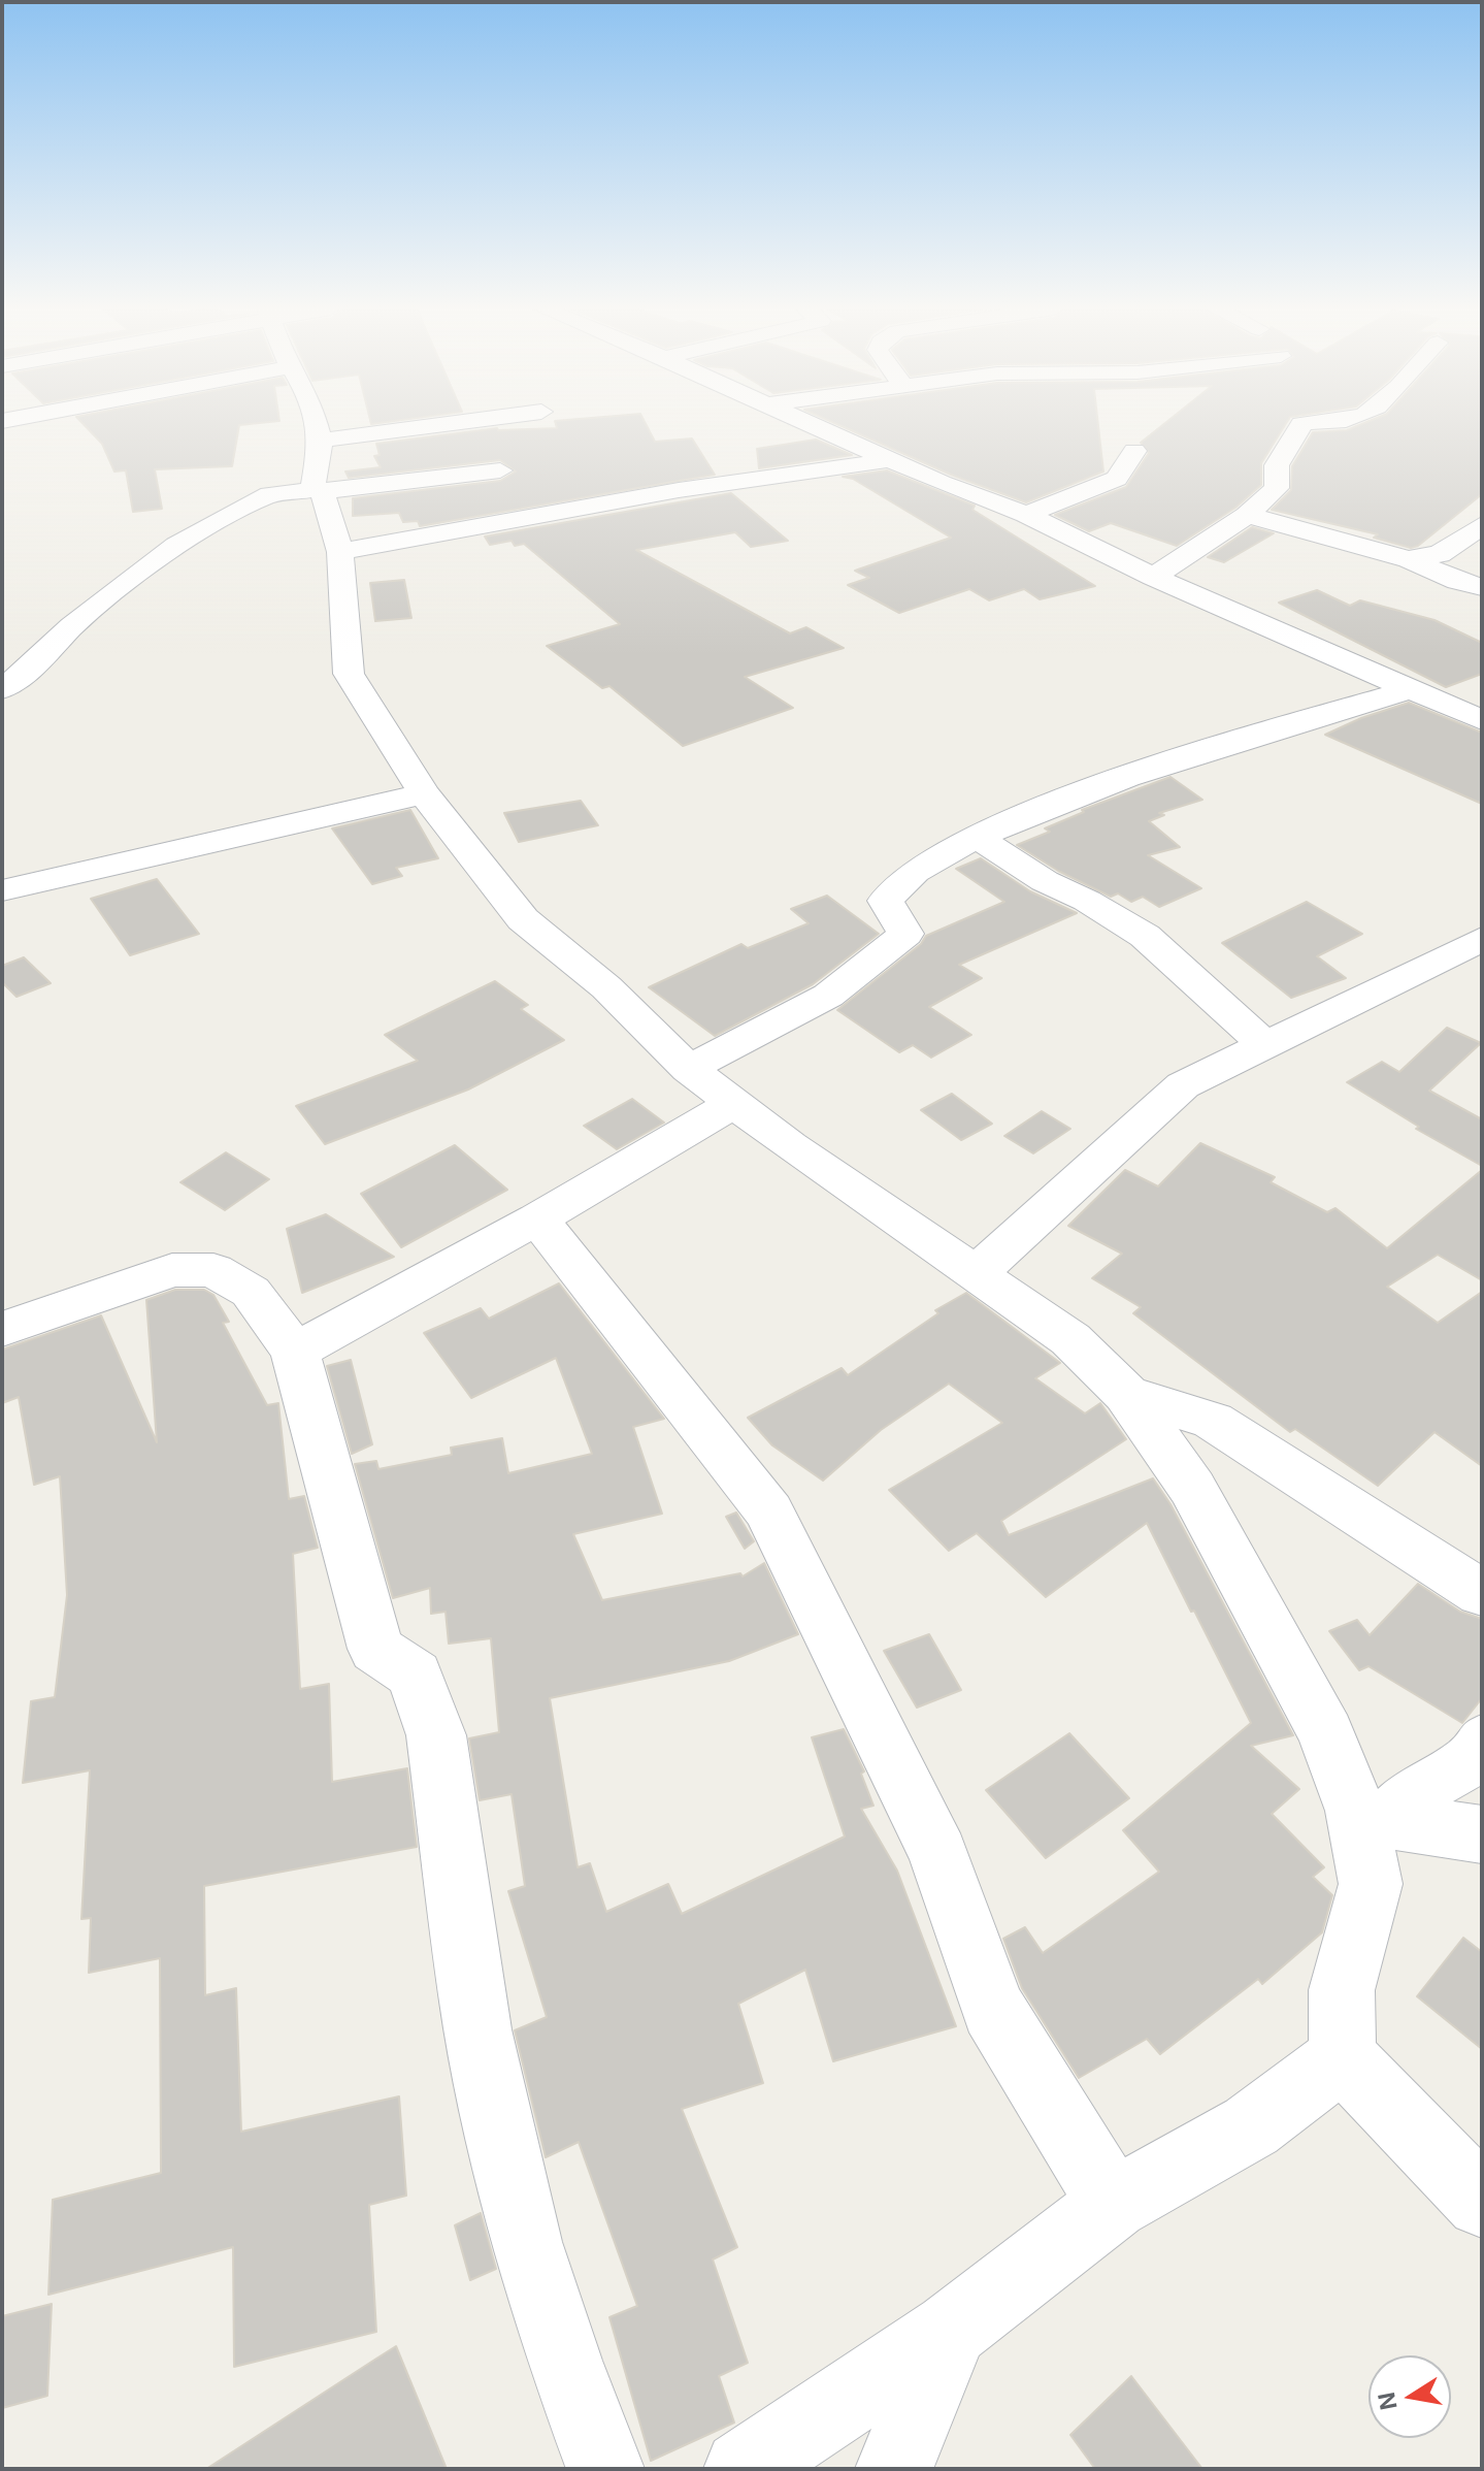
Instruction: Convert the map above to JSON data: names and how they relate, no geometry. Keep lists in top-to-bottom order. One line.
{"north":"left"}
